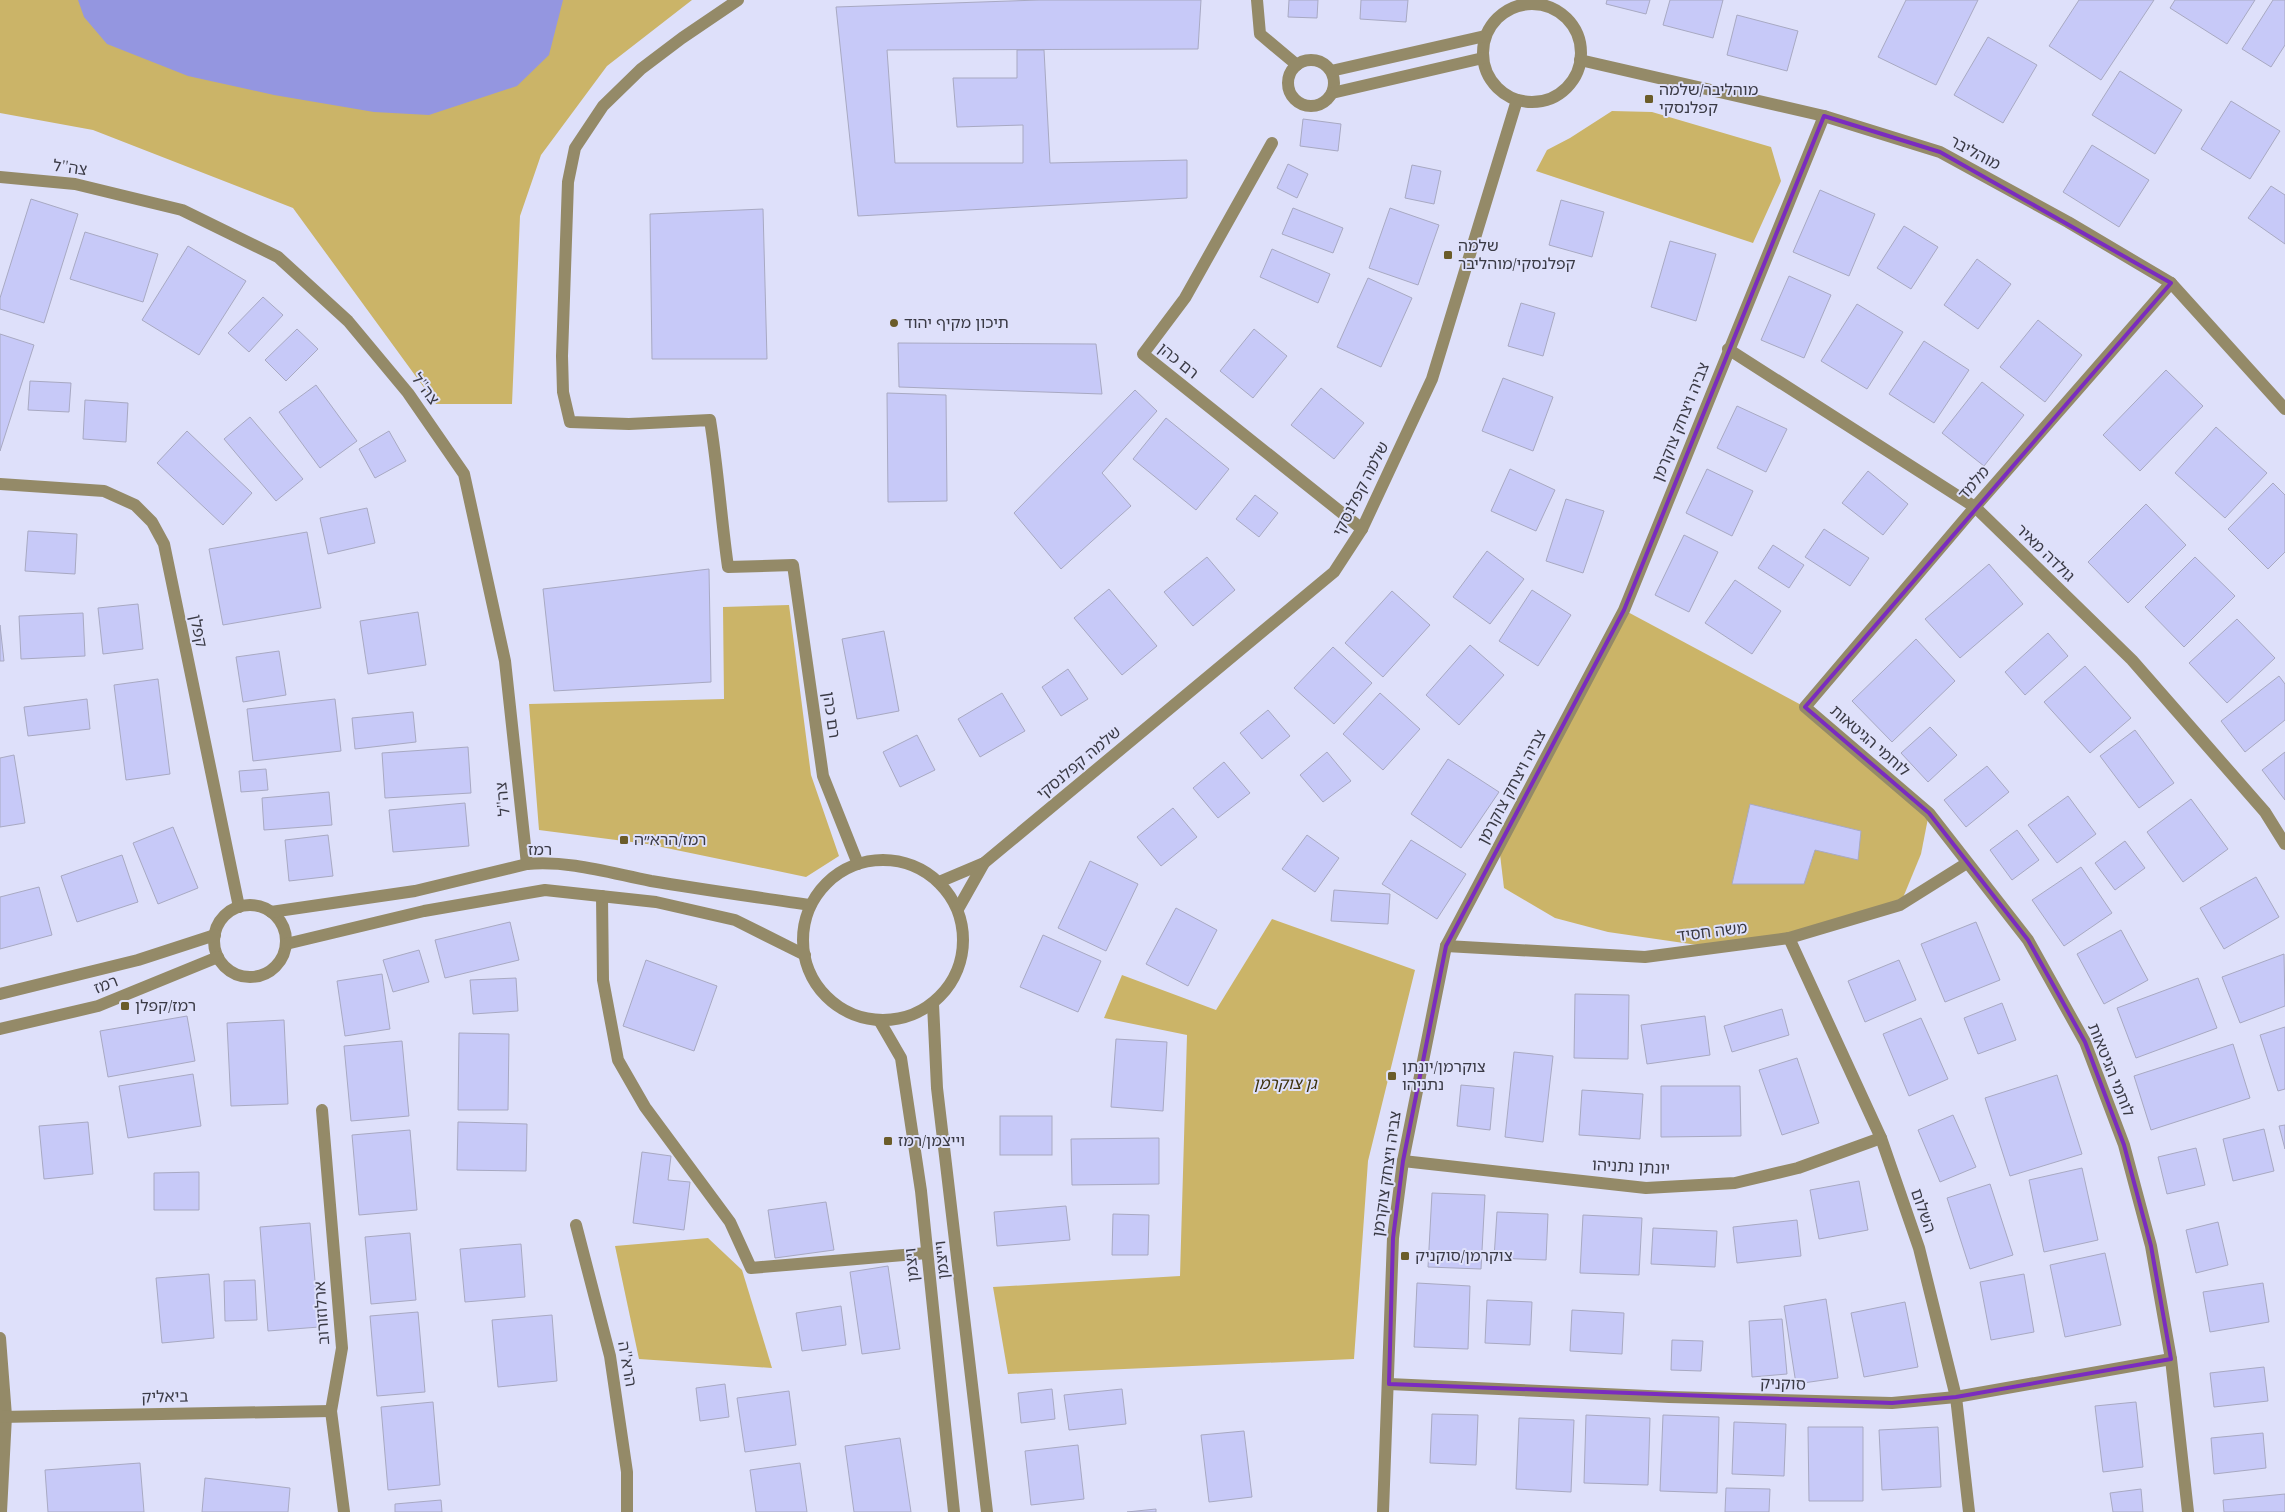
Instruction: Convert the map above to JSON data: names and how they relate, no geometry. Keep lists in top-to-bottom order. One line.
{"streets":{"street":["מוהליבר","צה\"ל","רם כהן","צביה ויצחק צוקרמן","מלמד","שלמה קפלנסקי","גולדה מאיר","קפלן","לוחמי הגיטאות","רמז","משה חסיד","יונתן נתניהו","השלום","וייצמן","ויצמן","ארלוזורוב","הרא\"ה","סוקניק","ביאליק"]},"crossings":[["מוהליבר","צביה ויצחק צוקרמן"],["מוהליבר","מלמד"],["מוהליבר","שלמה קפלנסקי"],["צה\"ל","רמז"],["רם כהן","שלמה קפלנסקי"],["רם כהן","רמז"],["רם כהן","וייצמן"],["רם כהן","ויצמן"],["צביה ויצחק צוקרמן","גולדה מאיר"],["צביה ויצחק צוקרמן","משה חסיד"],["צביה ויצחק צוקרמן","יונתן נתניהו"],["צביה ויצחק צוקרמן","סוקניק"],["מלמד","גולדה מאיר"],["מלמד","לוחמי הגיטאות"],["קפלן","רמז"],["לוחמי הגיטאות","משה חסיד"],["לוחמי הגיטאות","סוקניק"],["רמז","וייצמן"],["רמז","ויצמן"],["משה חסיד","השלום"],["יונתן נתניהו","השלום"],["השלום","סוקניק"],["וייצמן","ויצמן"],["ארלוזורוב","ביאליק"]],"parks":["גן צוקרמן"],"places":{"transit":["מוהליבר/שלמה קפלנסקי","שלמה קפלנסקי/מוהליבר","רמז/הרא״ה","רמז/קפלן","צוקרמן/יונתן נתניהו","וייצמן/רמז","צוקרמן/סוקניק"],"other":["תיכון מקיף יהוד"]}}
